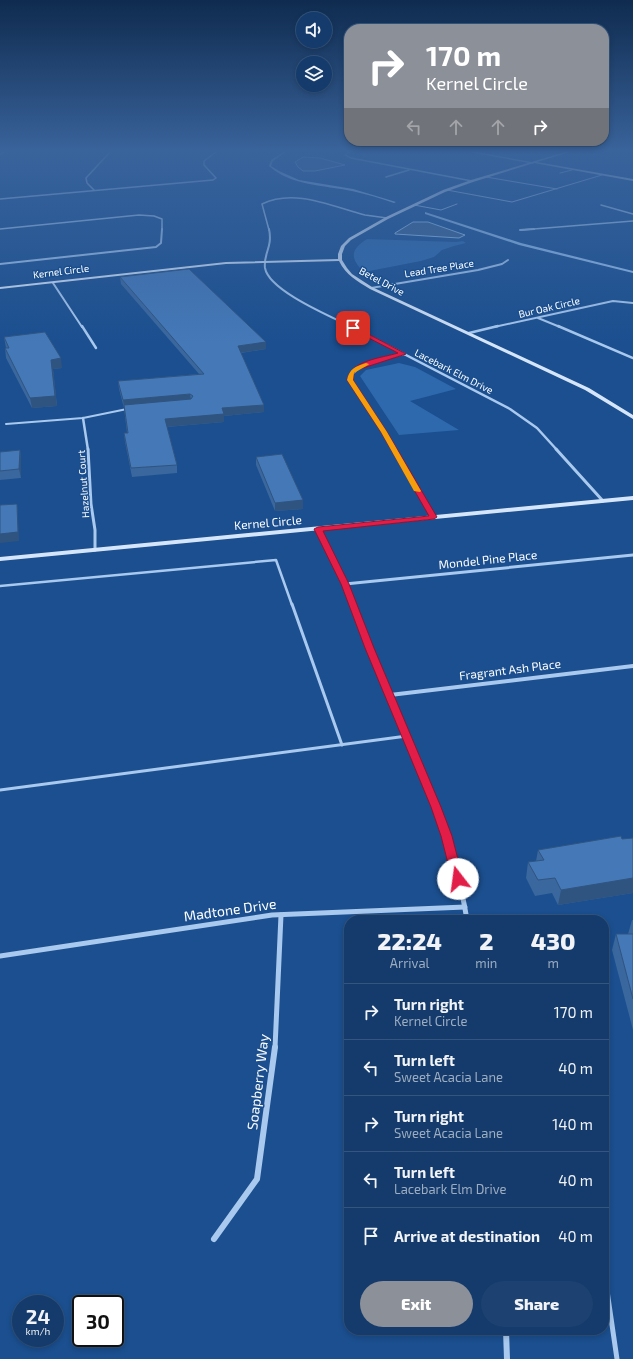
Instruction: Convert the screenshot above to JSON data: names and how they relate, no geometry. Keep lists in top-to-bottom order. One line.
{"streets":{"street":["Lead Tree Place","Kernel Circle","Betel Drive","Bur Oak Circle","Lacebark Elm Drive","Hazelnut Court","Mondel Pine Place","Fragrant Ash Place","Madtone Drive","Soapberry Way"]},"crossings":[["Lead Tree Place","Betel Drive"],["Kernel Circle","Betel Drive"],["Kernel Circle","Lacebark Elm Drive"],["Kernel Circle","Hazelnut Court"],["Betel Drive","Bur Oak Circle"],["Madtone Drive","Soapberry Way"]],"page":{"turn":["170 m","Kernel Circle"],"eta":["22:24","Arrival","2","min","430","m"],"list":[{"name":"Turn right","note":"Kernel Circle","value":"170 m"},{"name":"Turn left","note":"Sweet Acacia Lane","value":"40 m"},{"name":"Turn right","note":"Sweet Acacia Lane","value":"140 m"},{"name":"Turn left","note":"Lacebark Elm Drive","value":"40 m"},{"name":"Arrive at destination","value":"40 m"}],"buttons":["Exit","Share"],"speed":"24 km/h","limit":"30"}}
